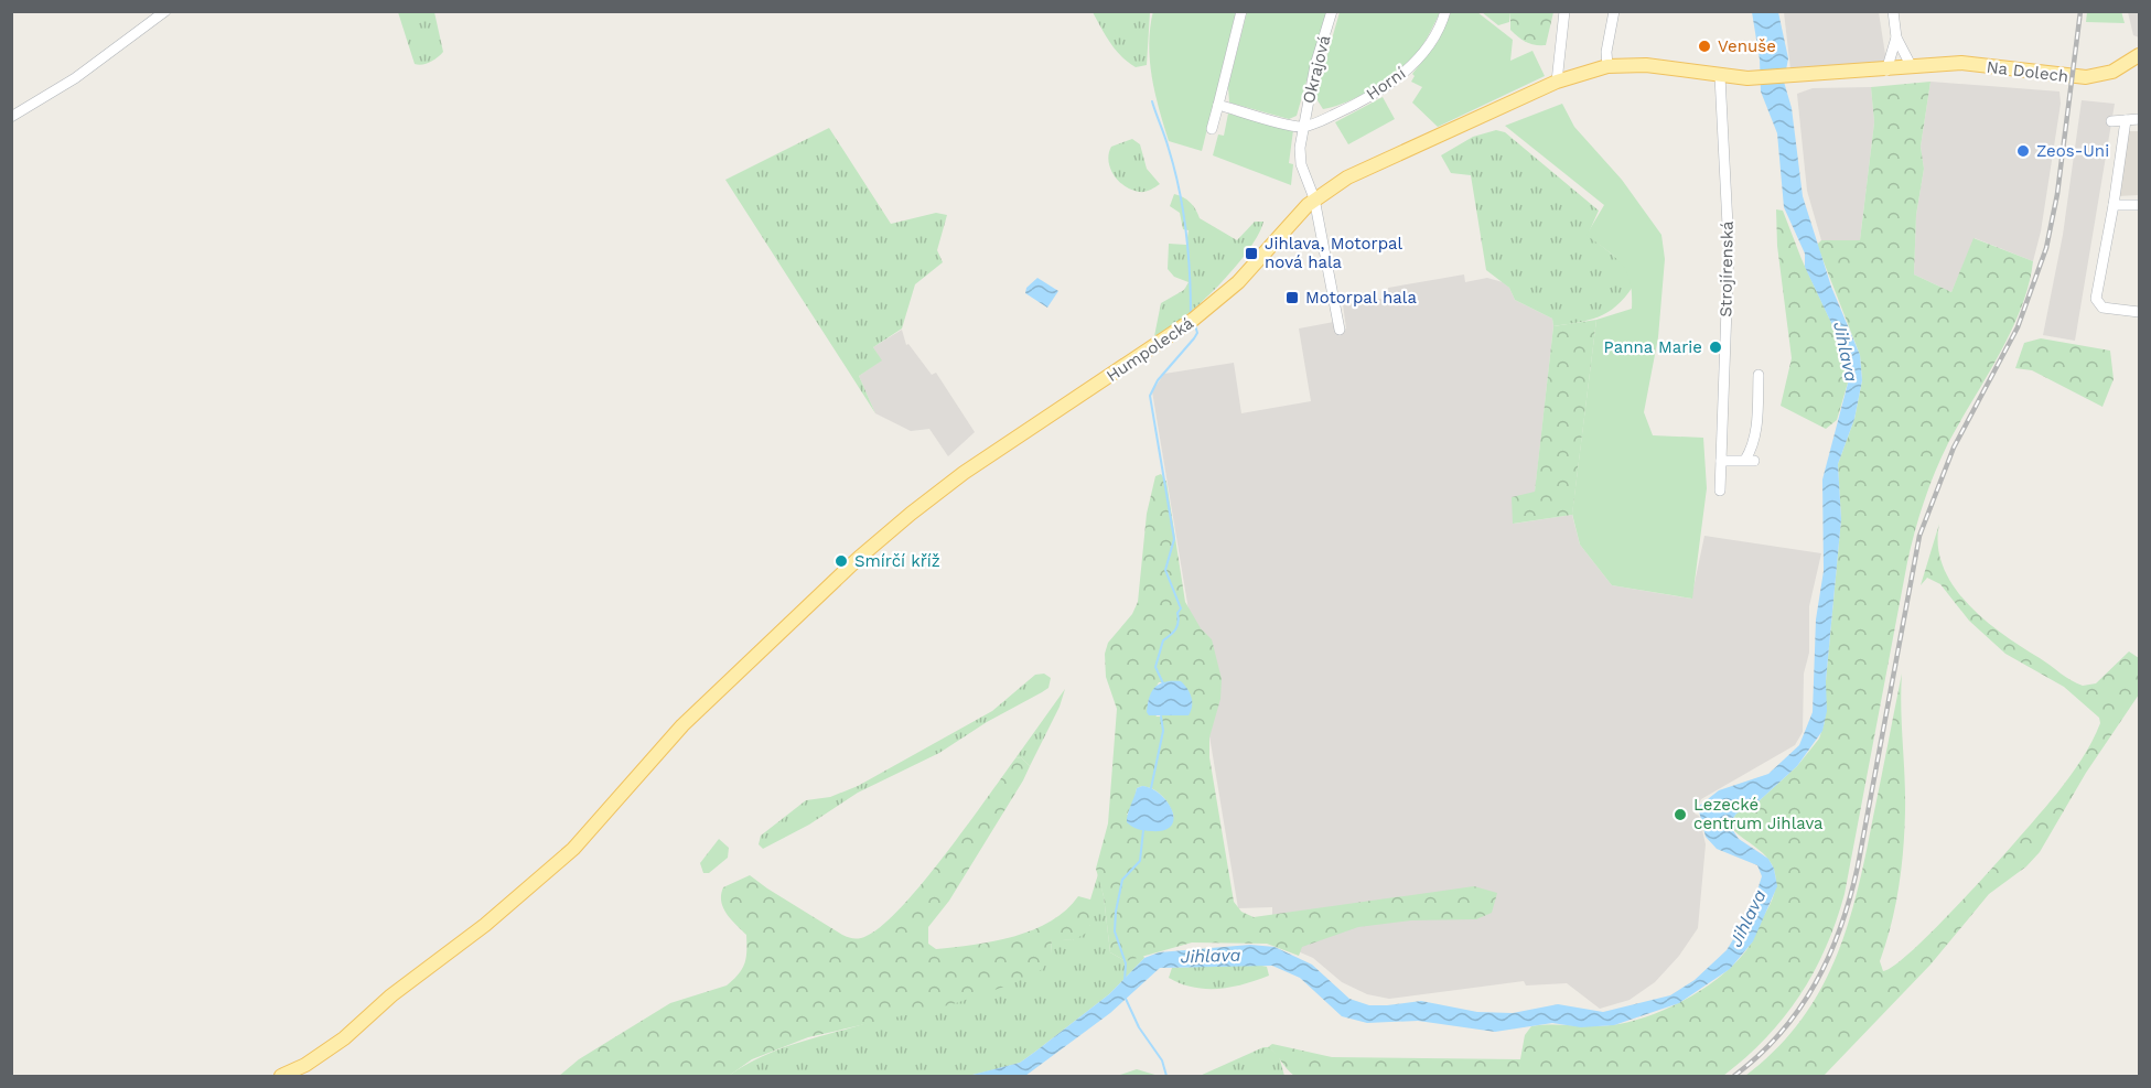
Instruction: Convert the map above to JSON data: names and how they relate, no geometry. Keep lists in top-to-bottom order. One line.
{"streets":{"main road":["Na Dolech","Humpolecká"],"street":["Okrajová","Horní","Strojírenská"]},"crossings":[["Okrajová","Horní"],["Okrajová","Humpolecká"],["Na Dolech","Strojírenská"],["Na Dolech","Humpolecká"],["Strojírenská","Humpolecká"]],"water":["Jihlava"],"places":{"other":["Venuše","Zeos-Uni","Panna Marie","Smírčí kříž","Lezecké centrum Jihlava"],"transit":["Jihlava, Motorpal nová hala","Motorpal hala"]}}
